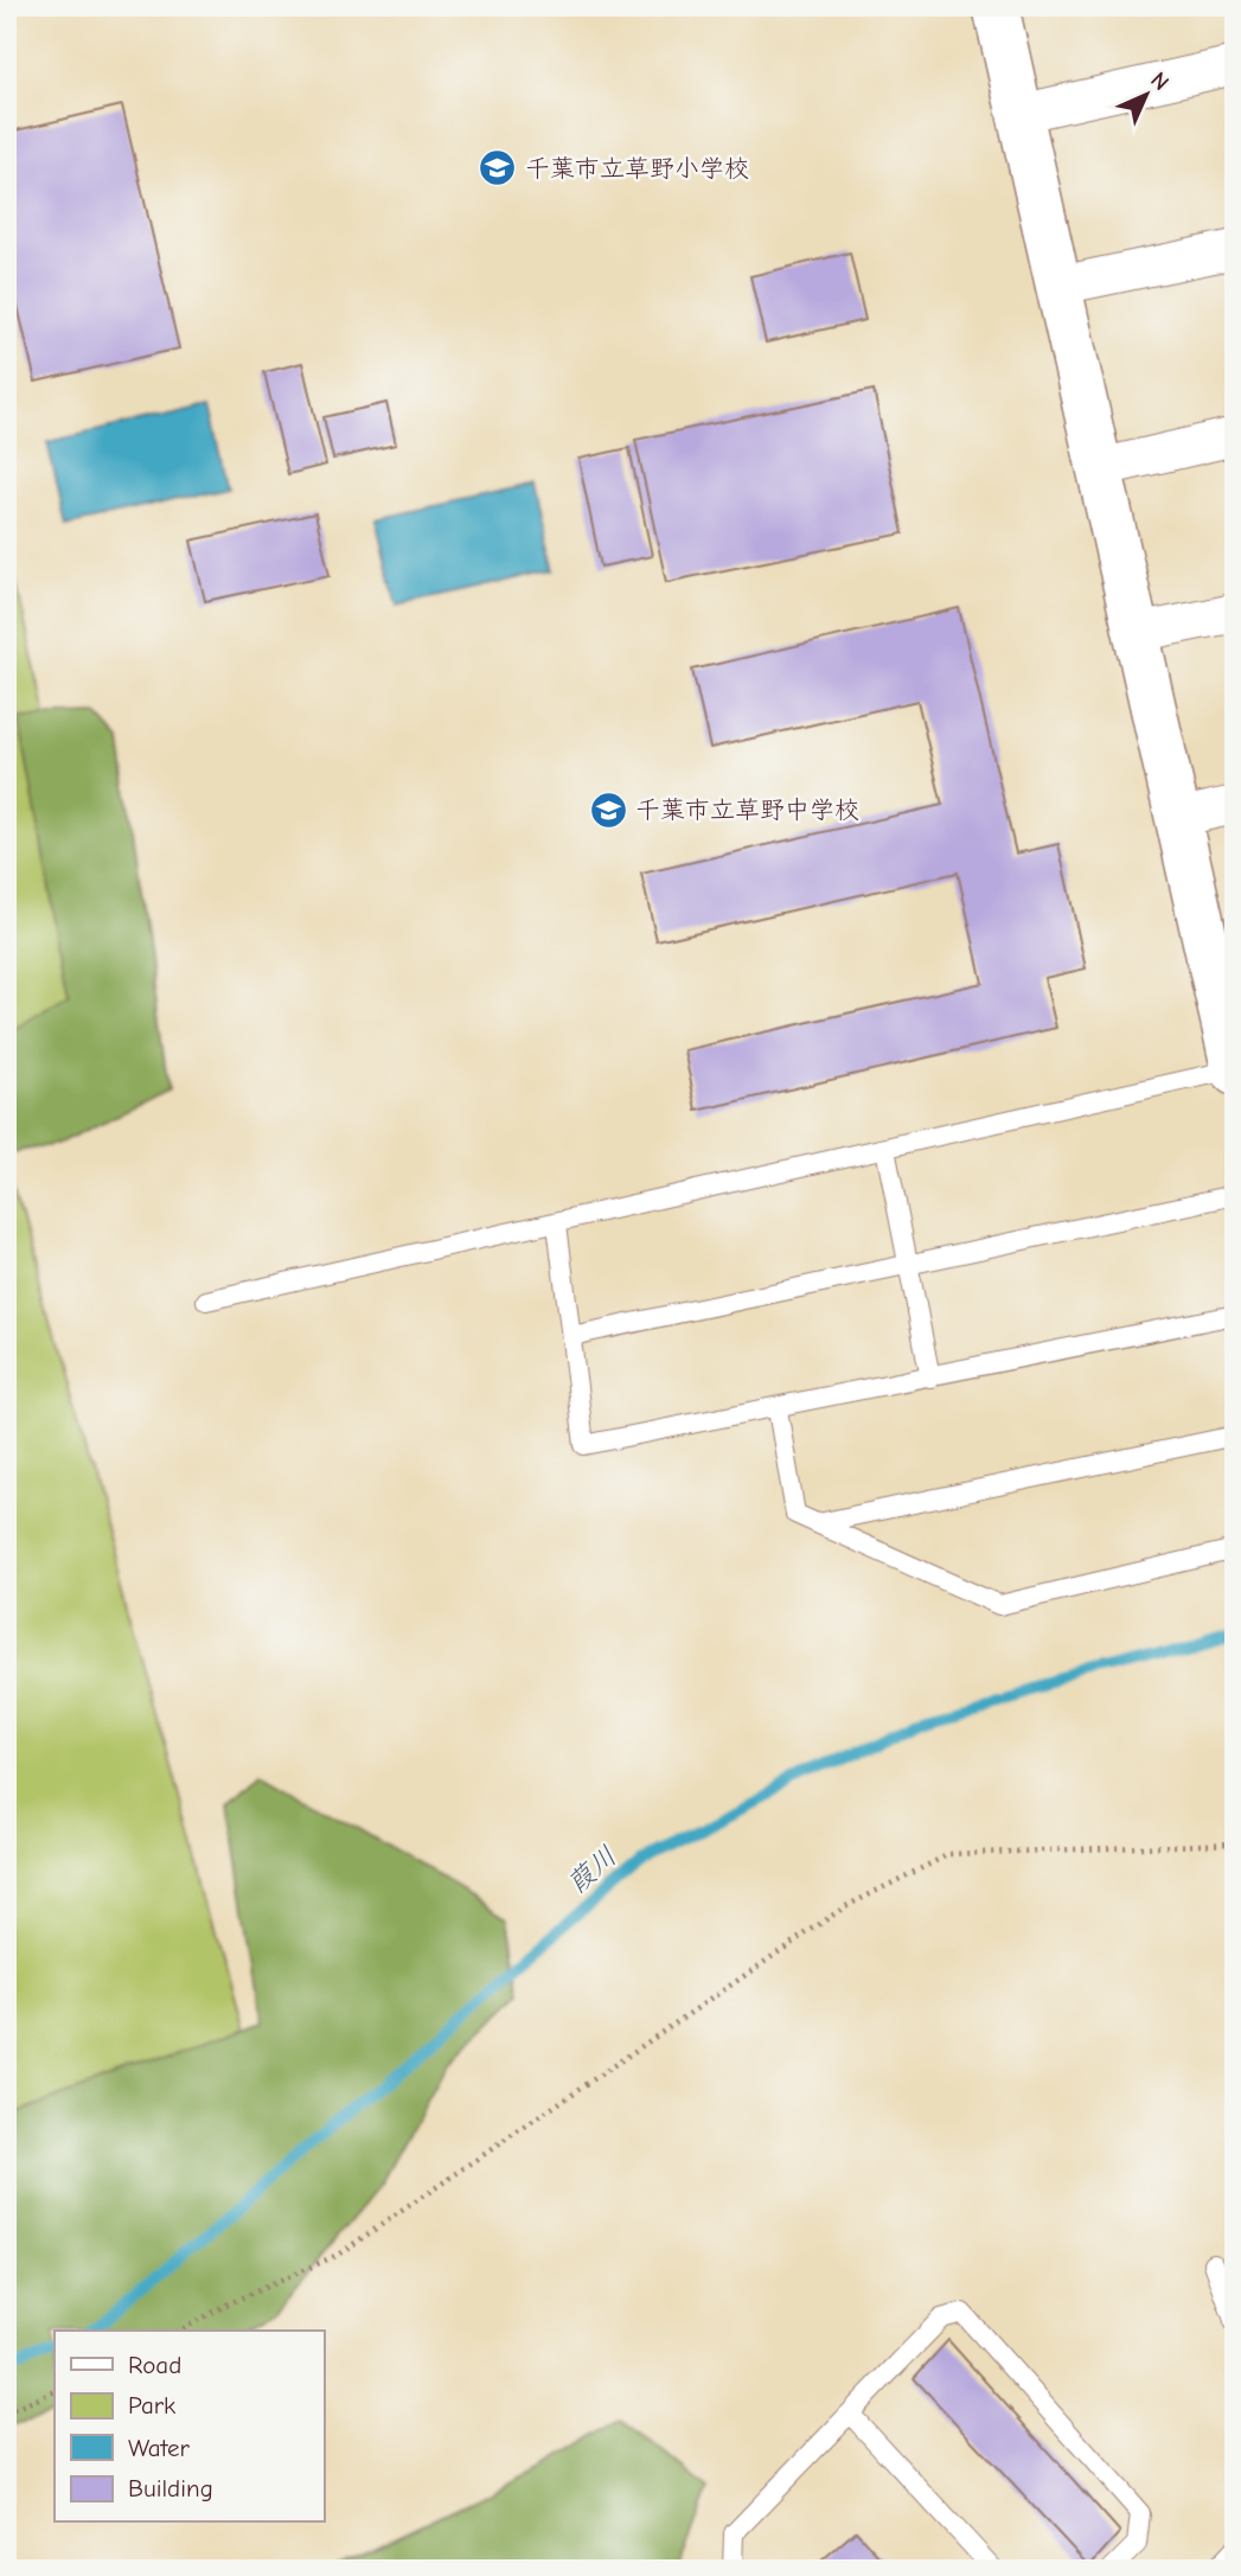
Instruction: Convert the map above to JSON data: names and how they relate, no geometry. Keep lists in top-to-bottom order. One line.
{"water":["葭川"],"places":{"school or university":["千葉市立草野小学校","千葉市立草野中学校"]},"legend":["Road","Park","Water","Building"],"north":"top right"}
